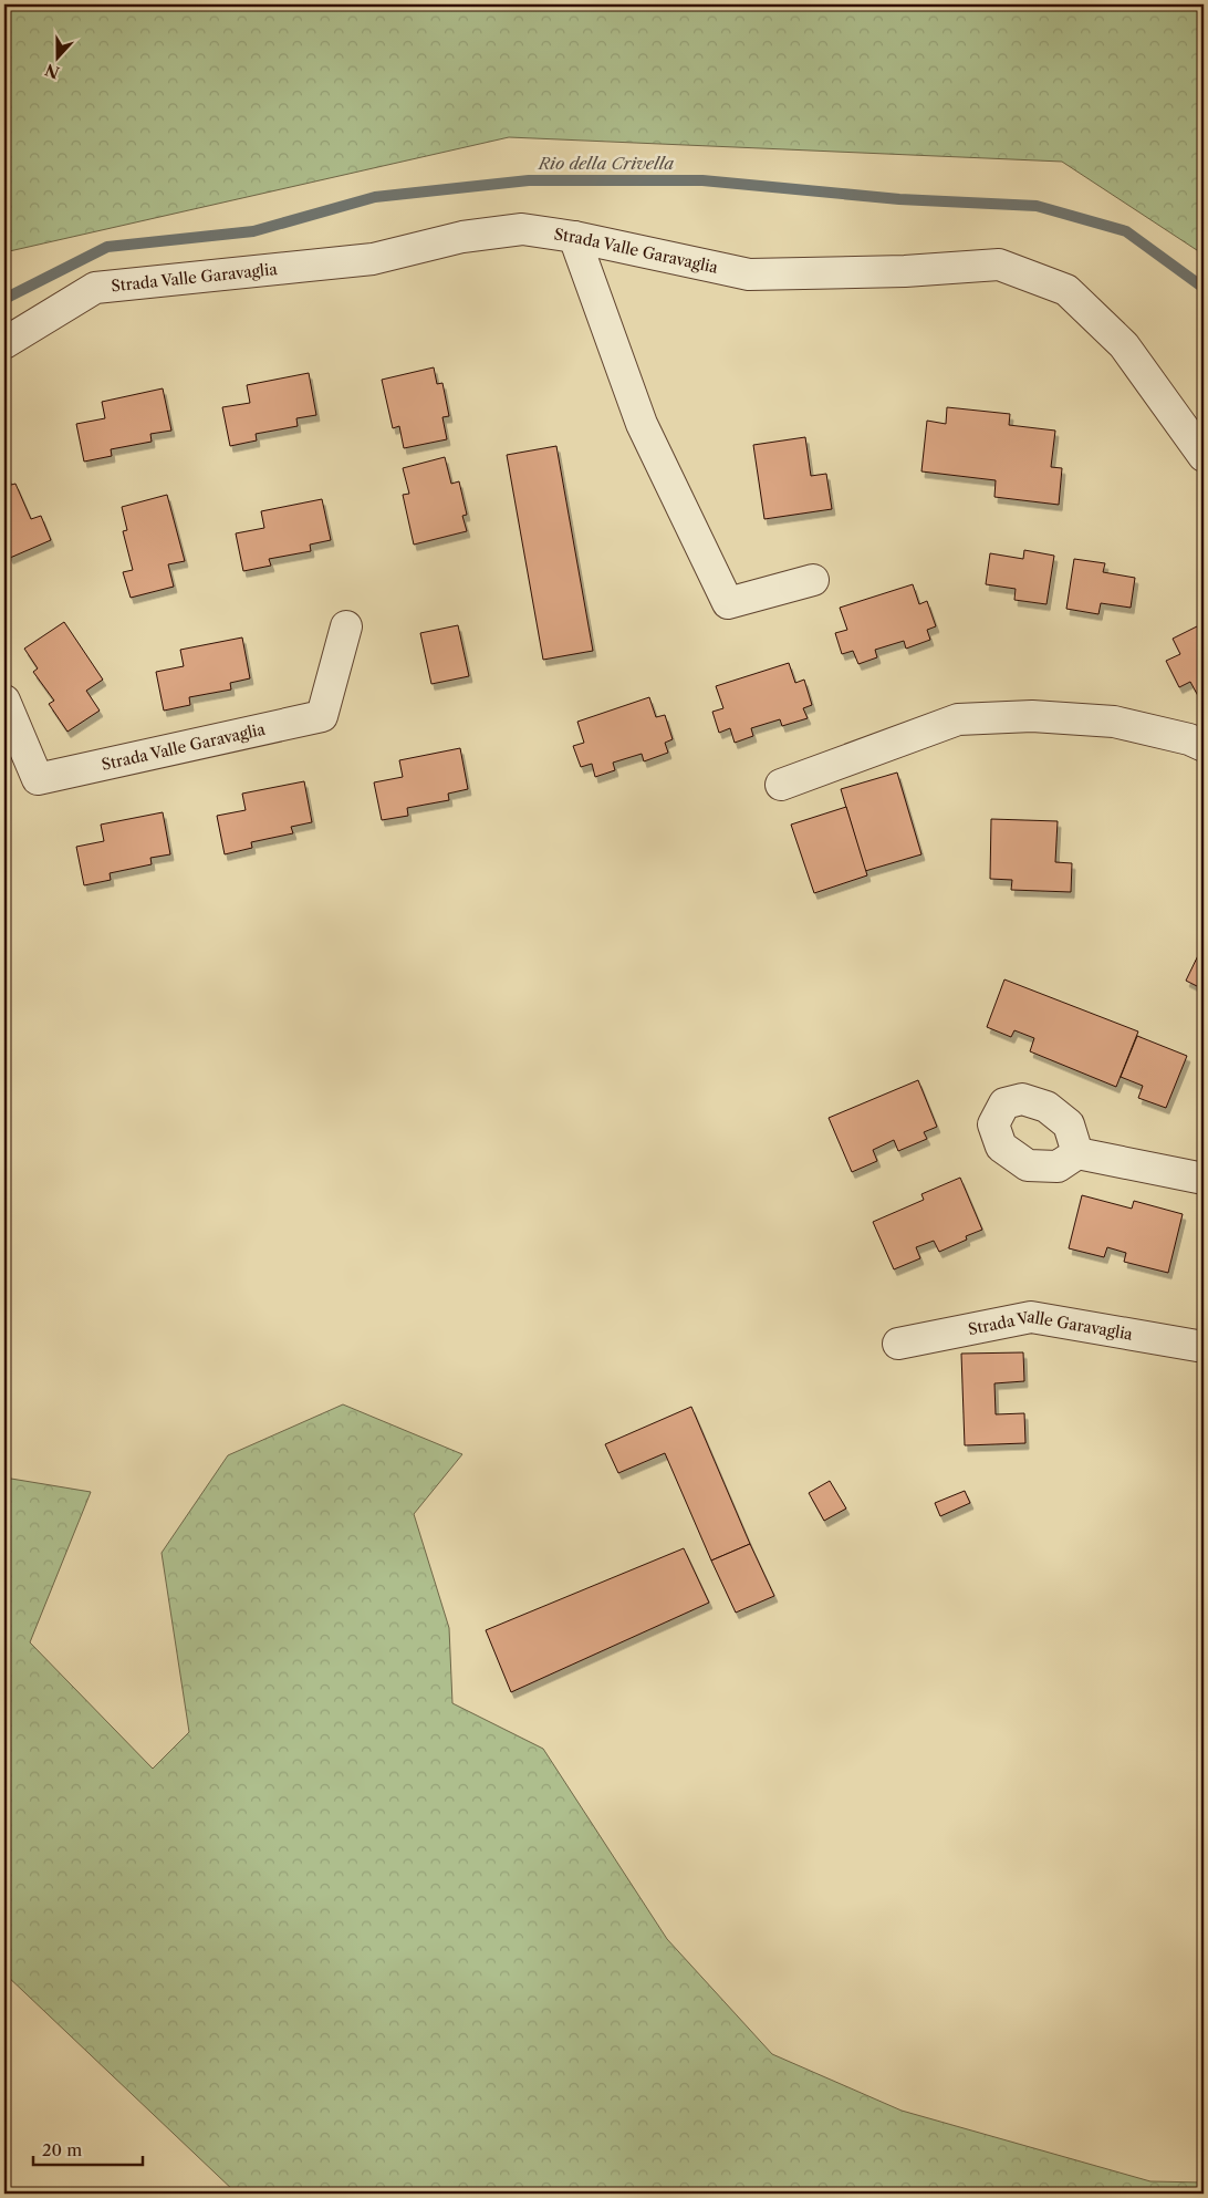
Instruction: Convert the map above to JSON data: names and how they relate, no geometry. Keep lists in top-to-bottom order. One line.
{"streets":{"street":["Strada Valle Garavaglia"]},"water":["Rio della Crivella"],"scale_bar":"20 m","north":"bottom"}
